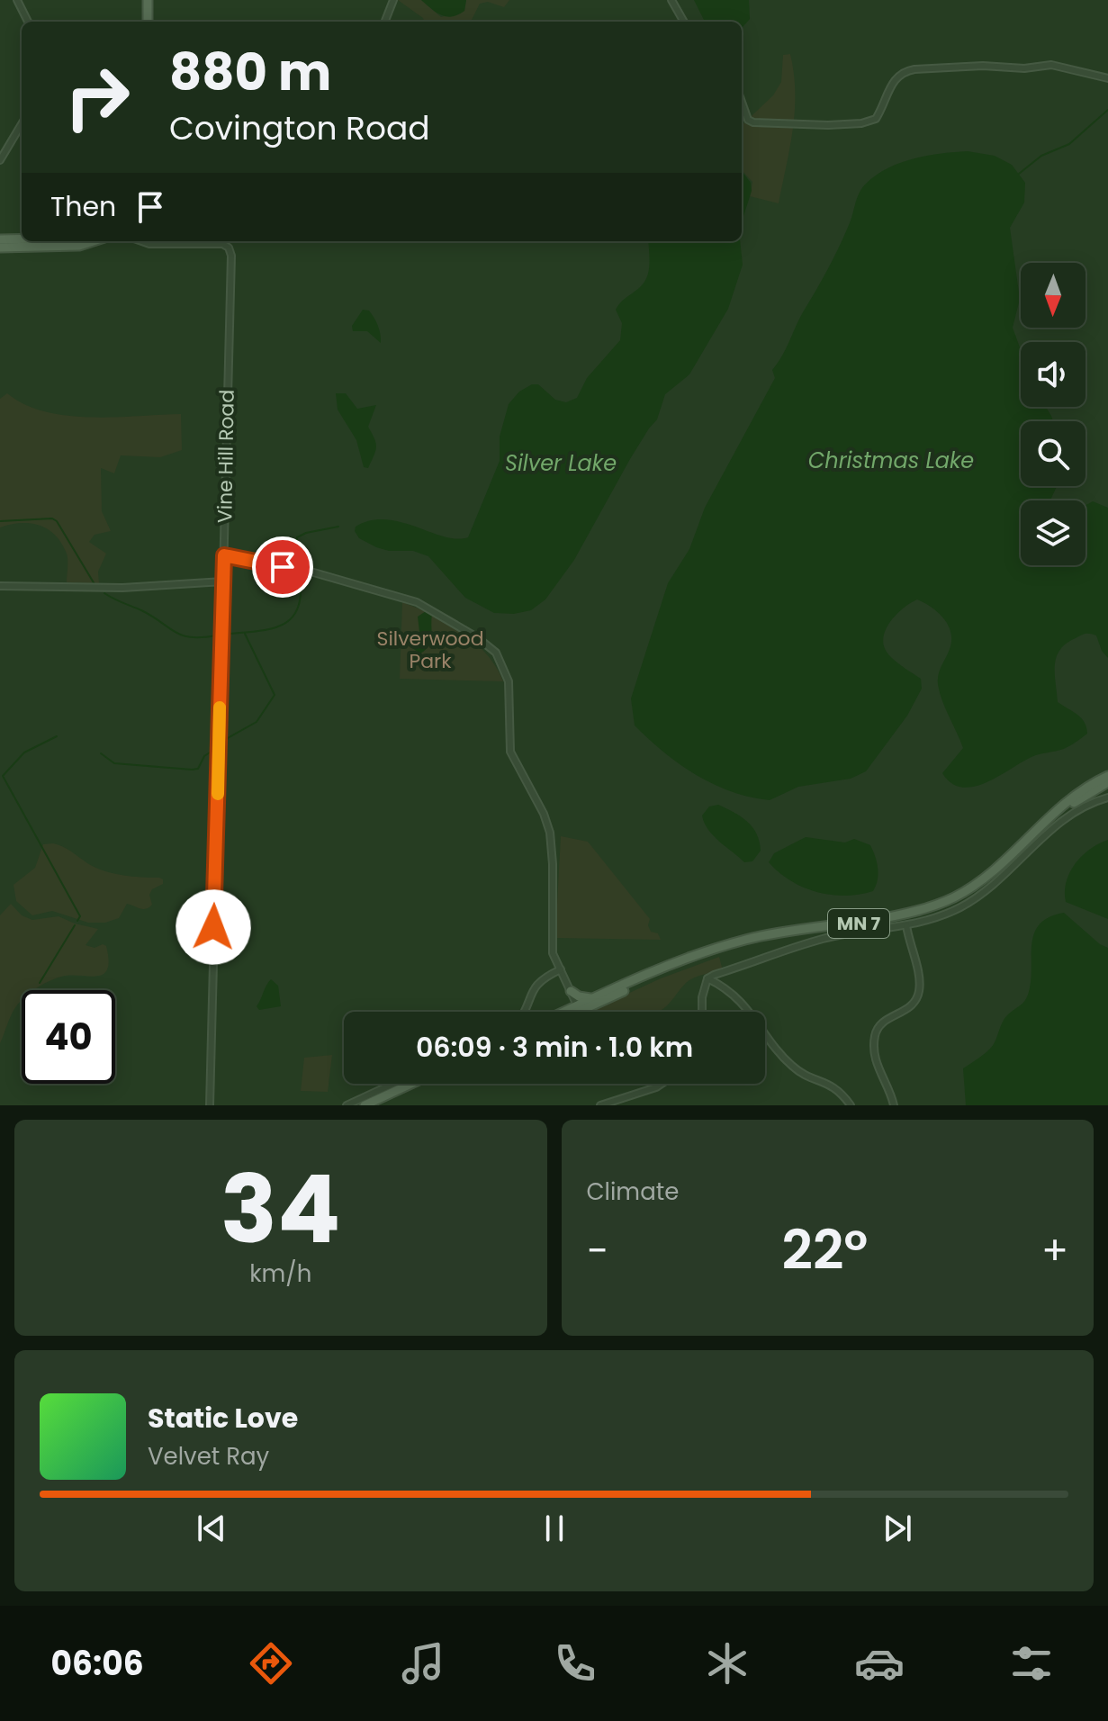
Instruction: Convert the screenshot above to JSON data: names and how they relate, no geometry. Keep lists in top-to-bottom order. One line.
{"streets":{"main road":["MN 7"],"street":["Vine Hill Road"]},"water":["Christmas Lake","Silver Lake"],"parks":["Silverwood Park"],"north":"bottom","page":{"turn":["880 m","Covington Road"],"then":"Then","limit":"40","trip":"06:09 · 3 min · 1.0 km","tile":[["34","km/h"],"Climate"],"heat":["−","22°","+"],"song":["Static Love","Velvet Ray"],"tabs":"06:06"}}
